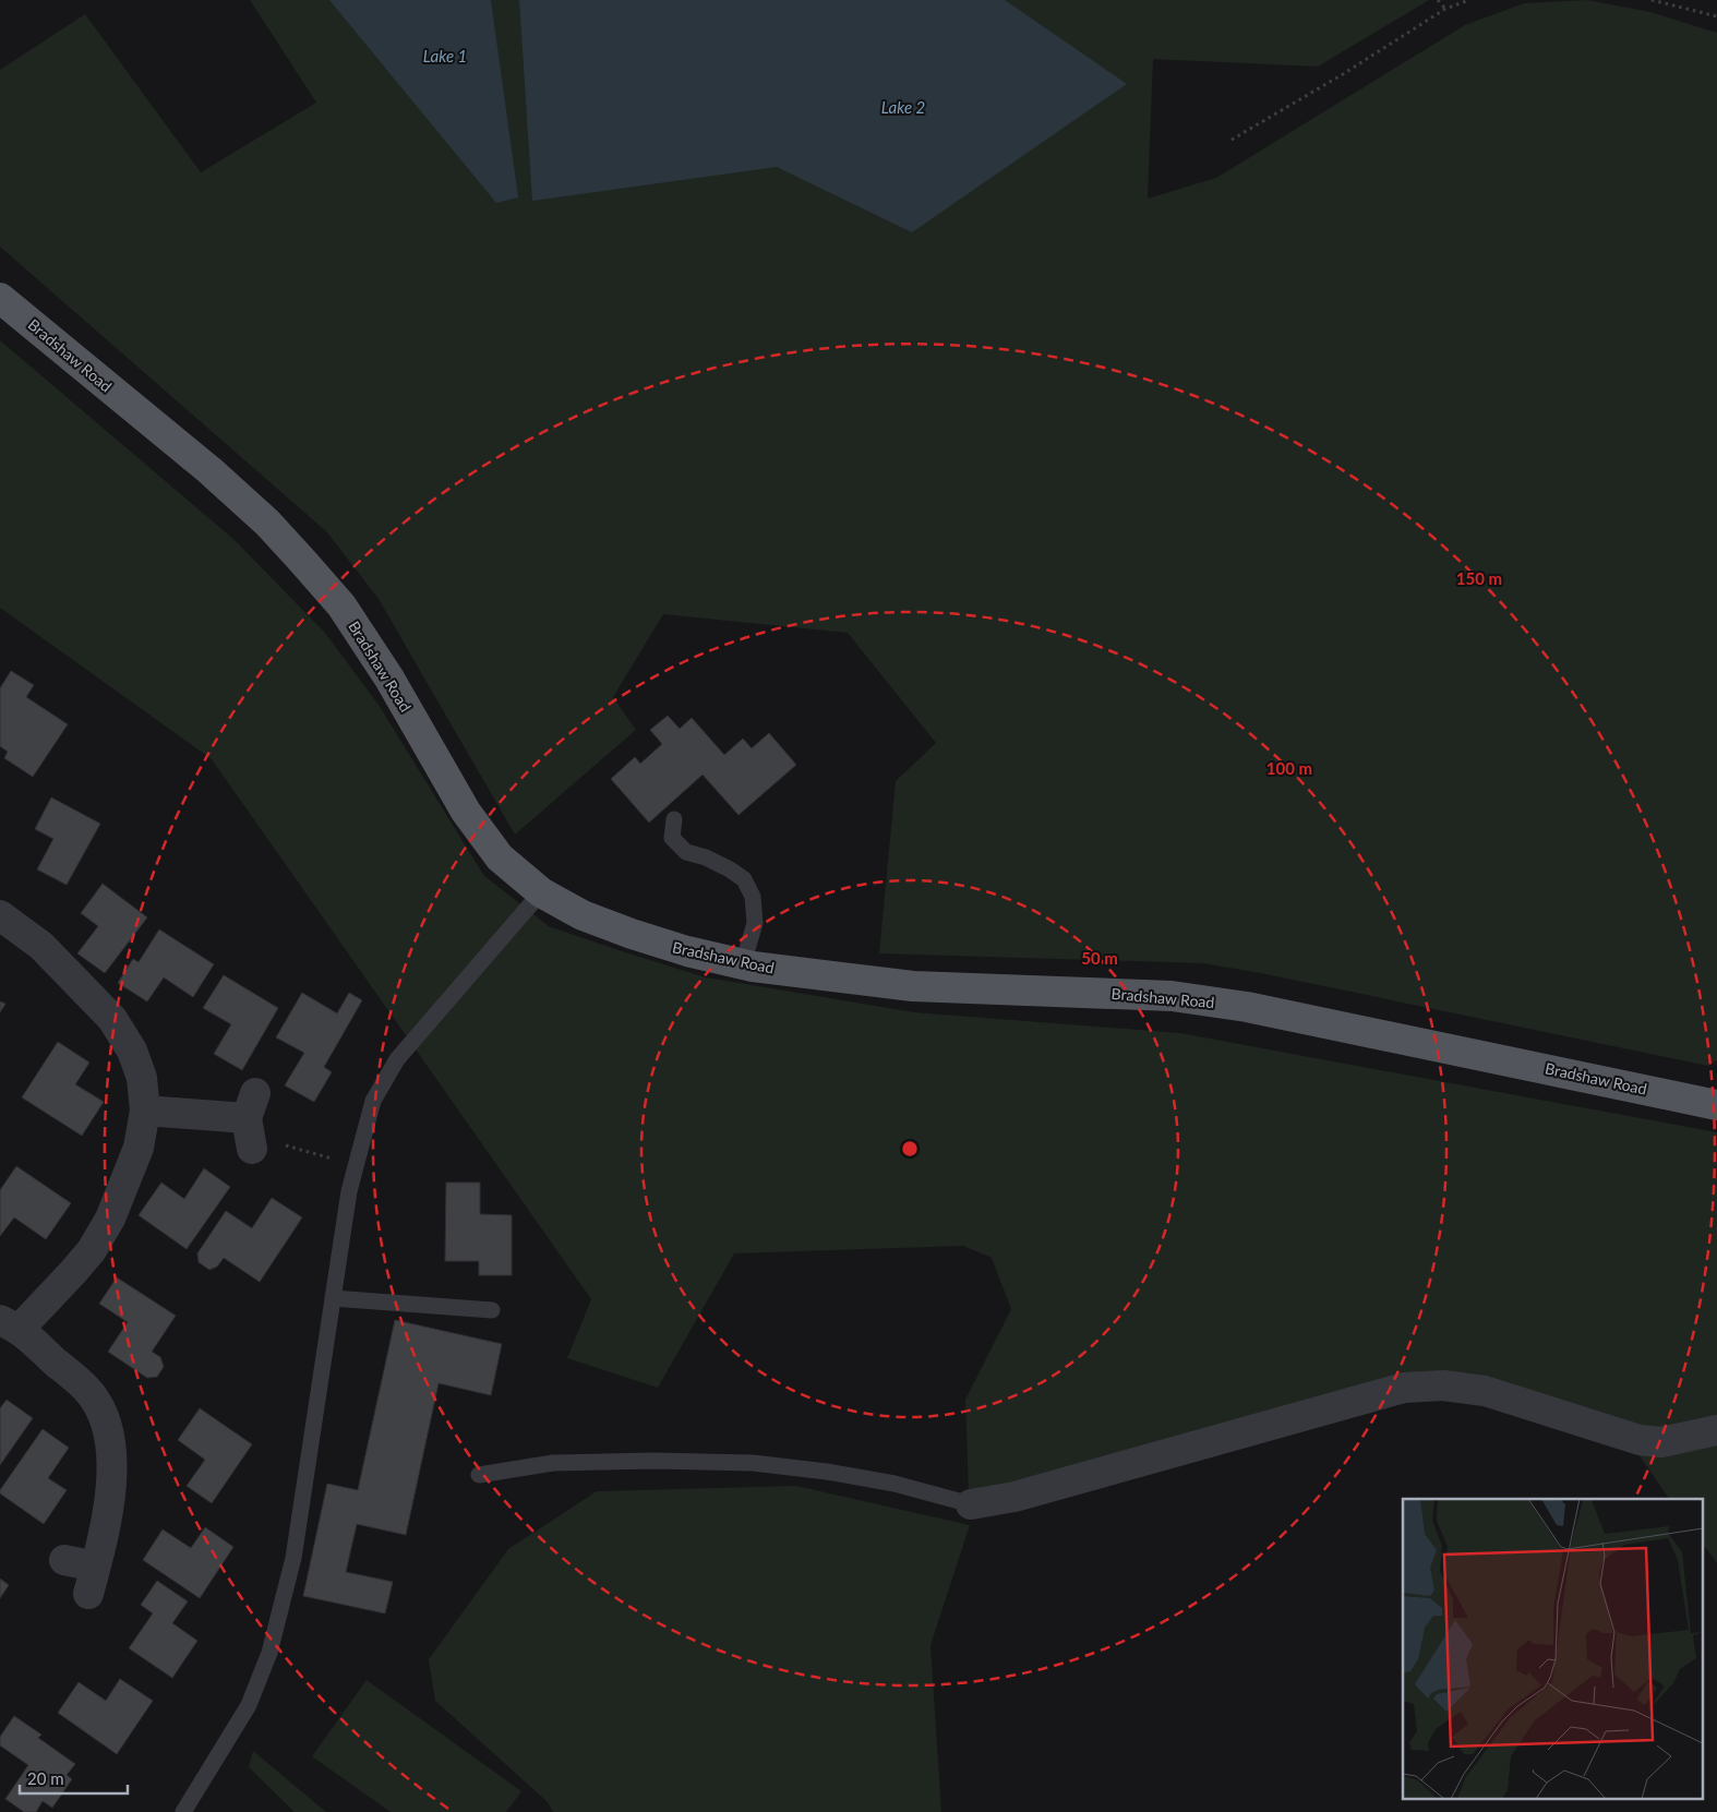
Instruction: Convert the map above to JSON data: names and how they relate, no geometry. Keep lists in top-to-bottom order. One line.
{"streets":{"main road":["Bradshaw Road"]},"water":["Lake 1","Lake 2"],"scale_bar":"20 m","rings":["150 m","100 m","50 m"]}
